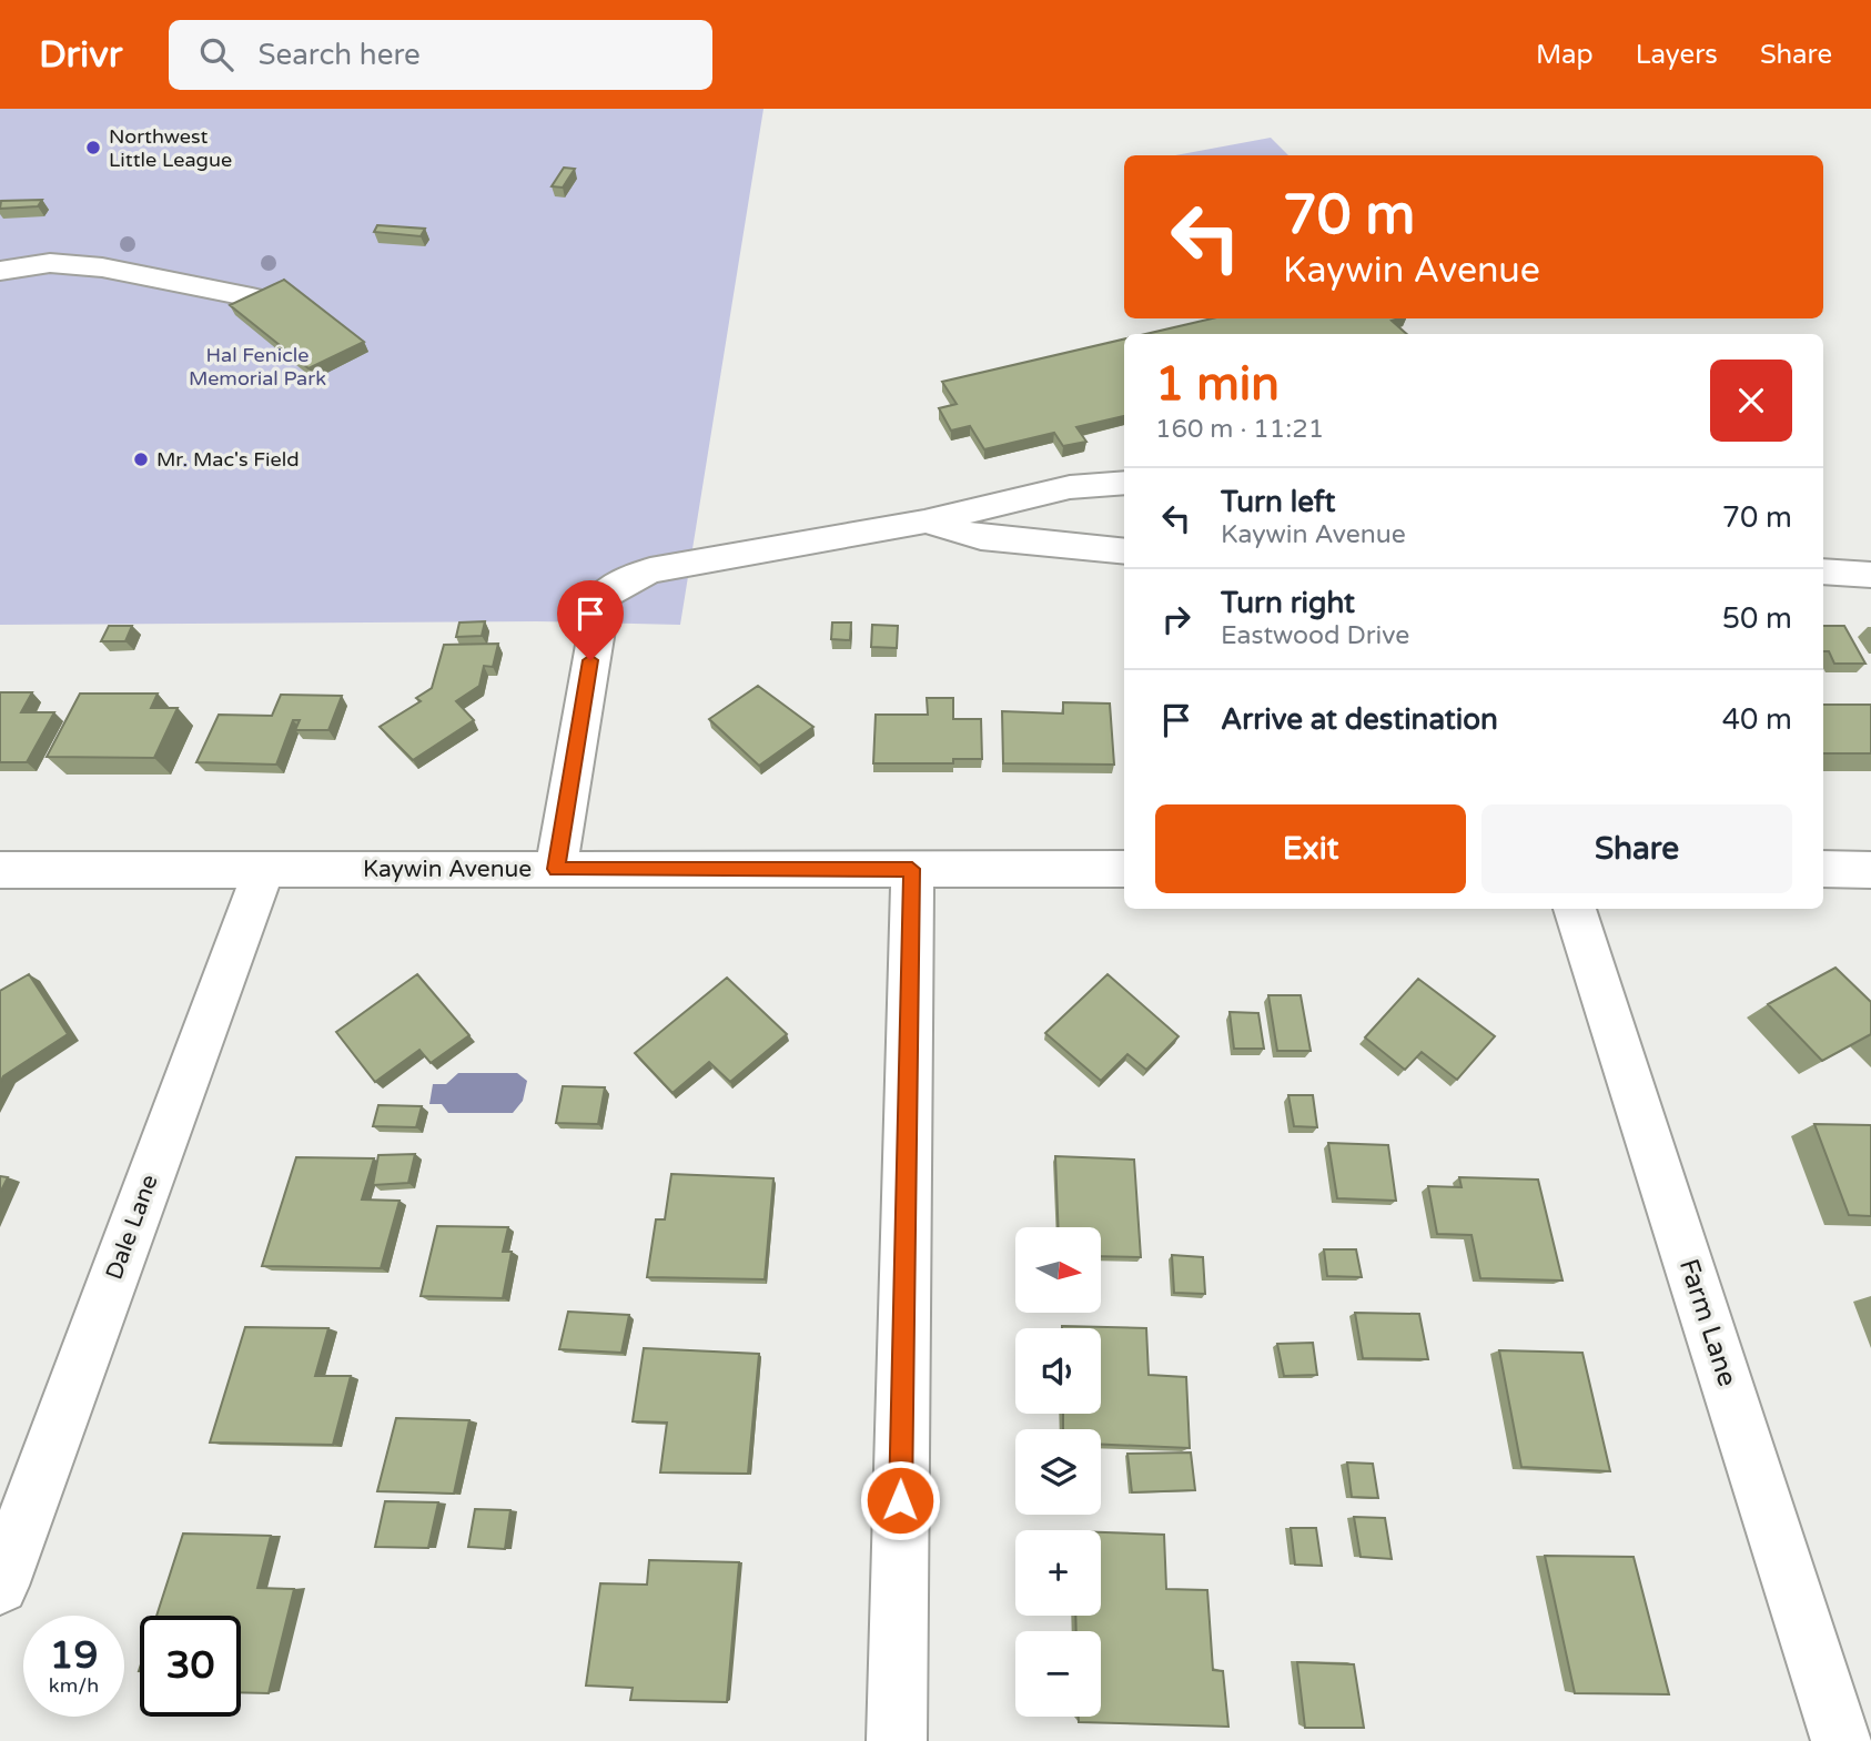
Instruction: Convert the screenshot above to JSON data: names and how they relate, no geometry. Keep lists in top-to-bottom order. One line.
{"streets":{"street":["Kaywin Avenue","Dale Lane","Farm Lane"]},"crossings":[["Kaywin Avenue","Dale Lane"]],"parks":["Hal Fenicle Memorial Park"],"places":["Northwest Little League","Mr. Mac's Field"],"north":"right","page":{"header":"Drivr","search":"Search here","nav":["Map","Layers","Share"],"turn":["70 m","Kaywin Avenue"],"heading":["1 min","160 m · 11:21"],"list":[{"name":"Turn left","note":"Kaywin Avenue","value":"70 m"},{"name":"Turn right","note":"Eastwood Drive","value":"50 m"},{"name":"Arrive at destination","value":"40 m"}],"buttons":["Exit","Share"],"map_buttons":["+","−"],"speed":"19 km/h","limit":"30"}}
